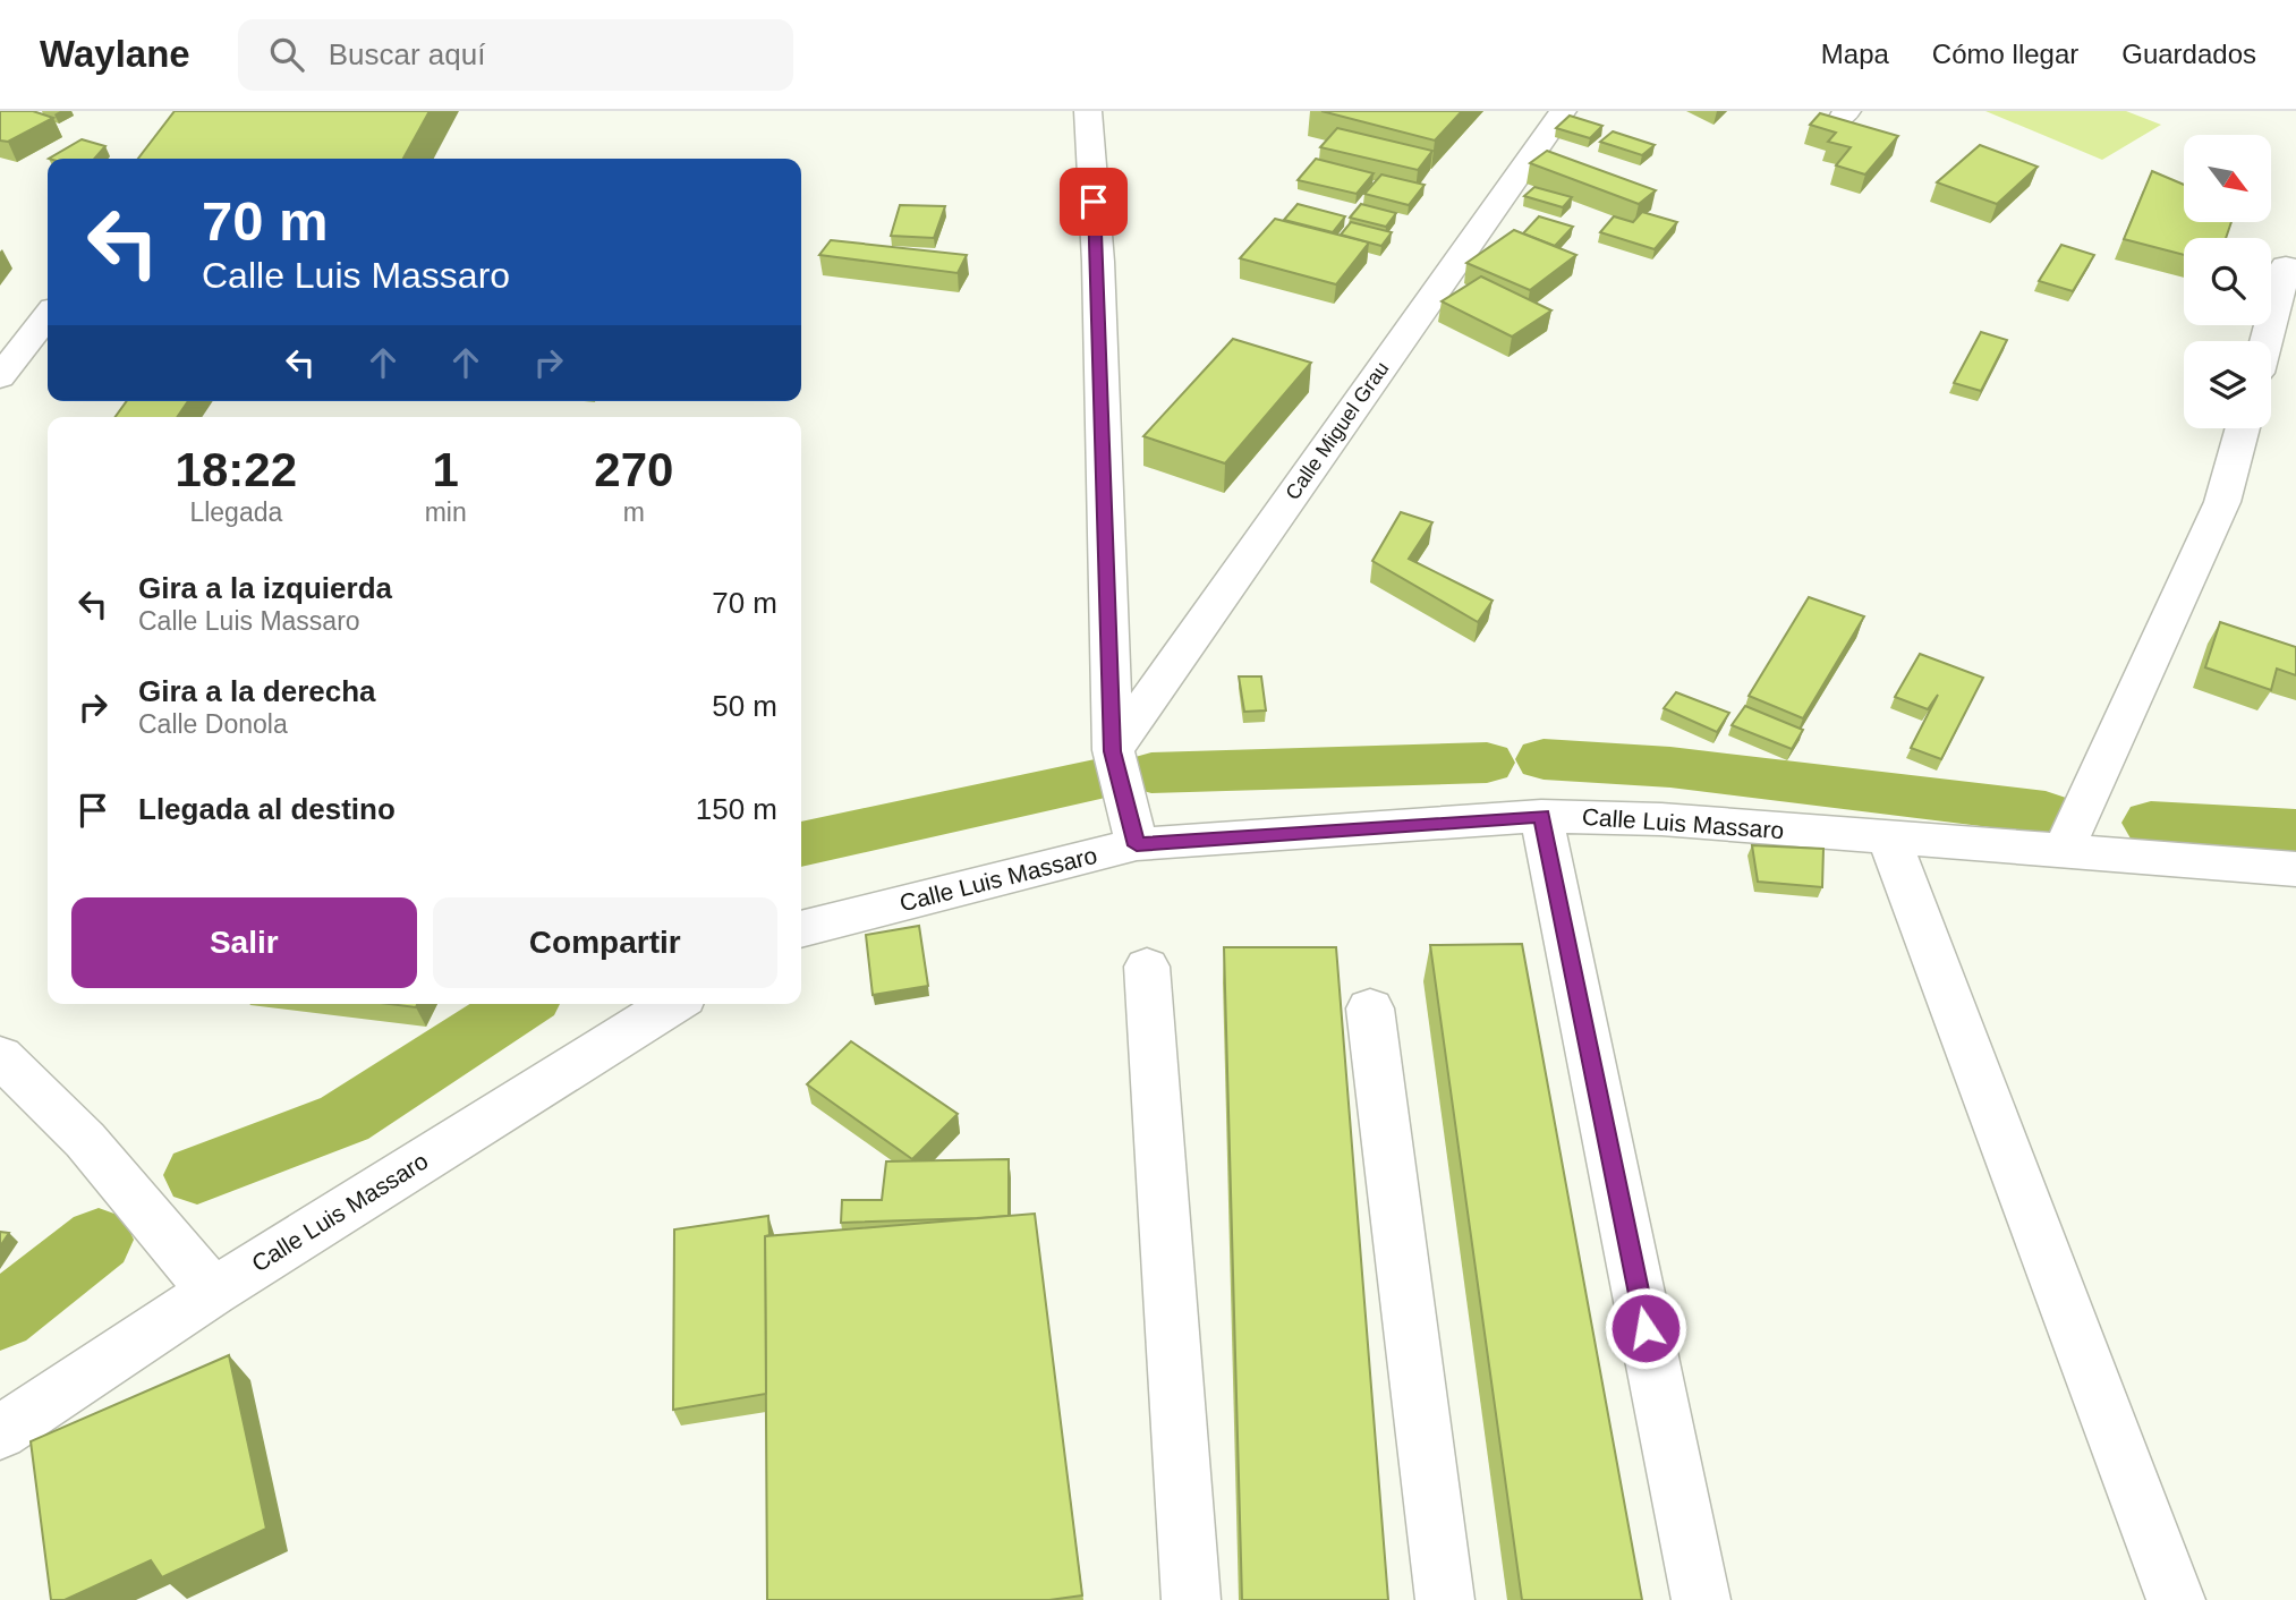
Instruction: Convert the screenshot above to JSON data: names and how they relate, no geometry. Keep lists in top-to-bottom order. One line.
{"streets":{"street":["Calle Miguel Grau","Calle Luis Massaro"]},"north":"bottom right","page":{"header":"Waylane","search":"Buscar aquí","nav":["Mapa","Cómo llegar","Guardados"],"turn":["70 m","Calle Luis Massaro"],"eta":["18:22","Llegada","1","min","270","m"],"list":[{"name":"Gira a la izquierda","note":"Calle Luis Massaro","value":"70 m"},{"name":"Gira a la derecha","note":"Calle Donola","value":"50 m"},{"name":"Llegada al destino","value":"150 m"}],"buttons":["Salir","Compartir"]}}
